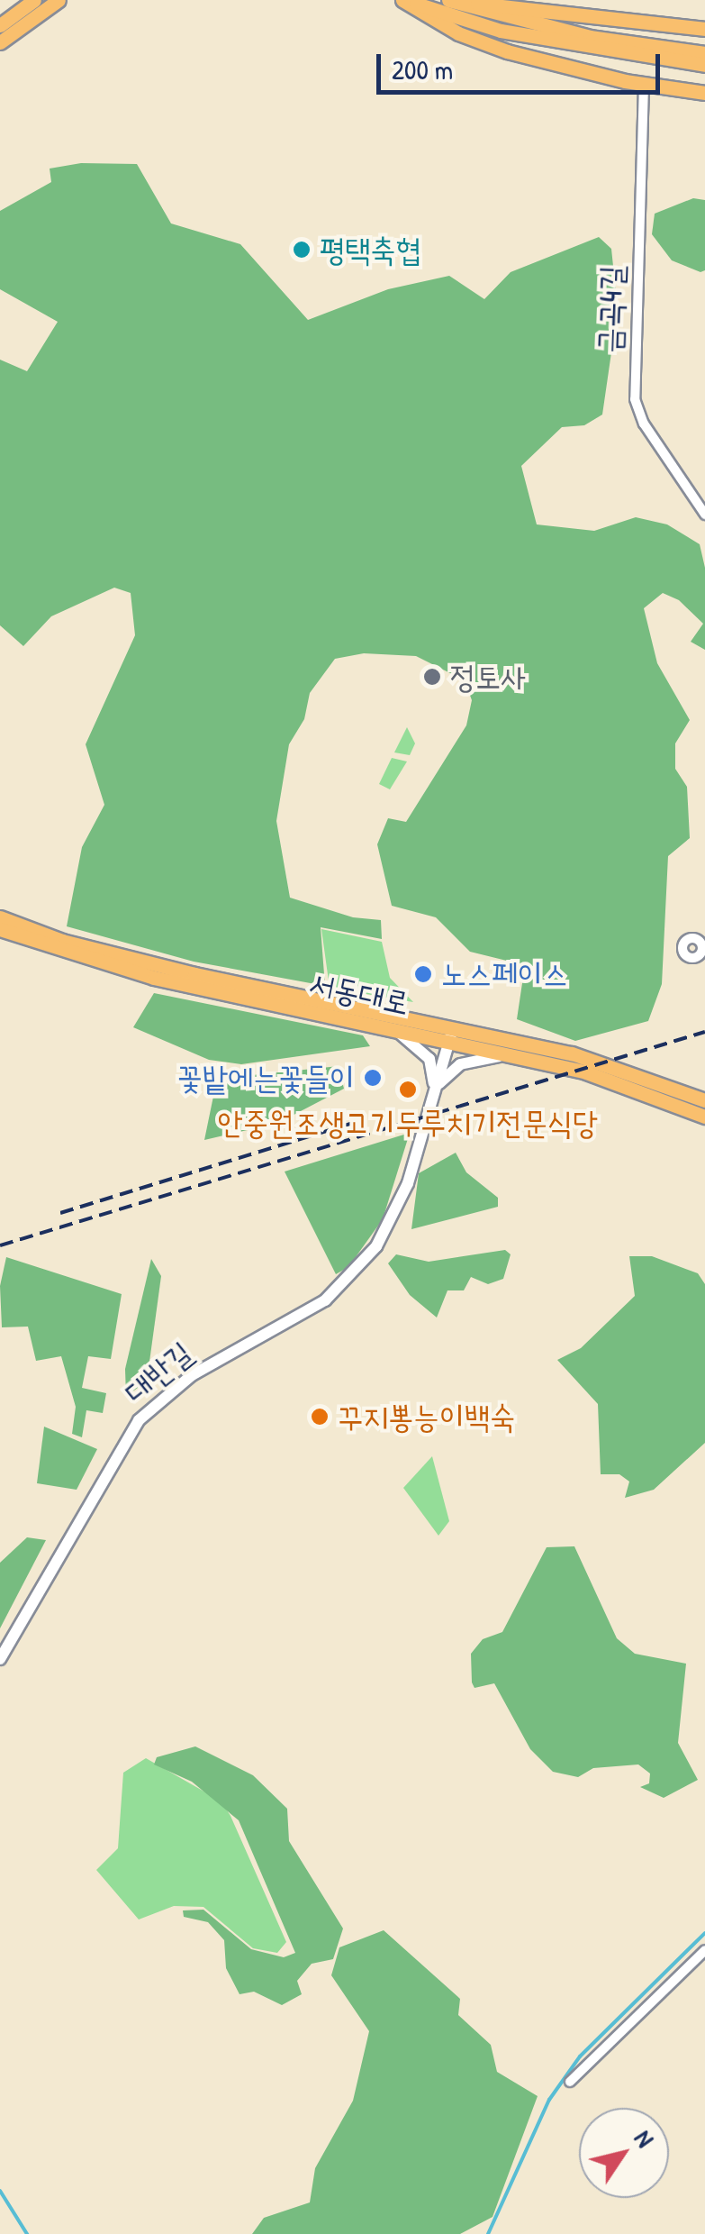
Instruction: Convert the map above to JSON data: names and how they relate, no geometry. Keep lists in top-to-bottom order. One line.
{"streets":{"main road":["서동대로"],"street":["금곡4길","대반길"]},"crossings":[["서동대로","대반길"]],"places":["평택축협","정토사","노스페이스","꽃밭에는꽃들이","안중원조생고기두루치기전문식당","꾸지뽕능이백숙"],"scale_bar":"200 m","north":"top right"}
